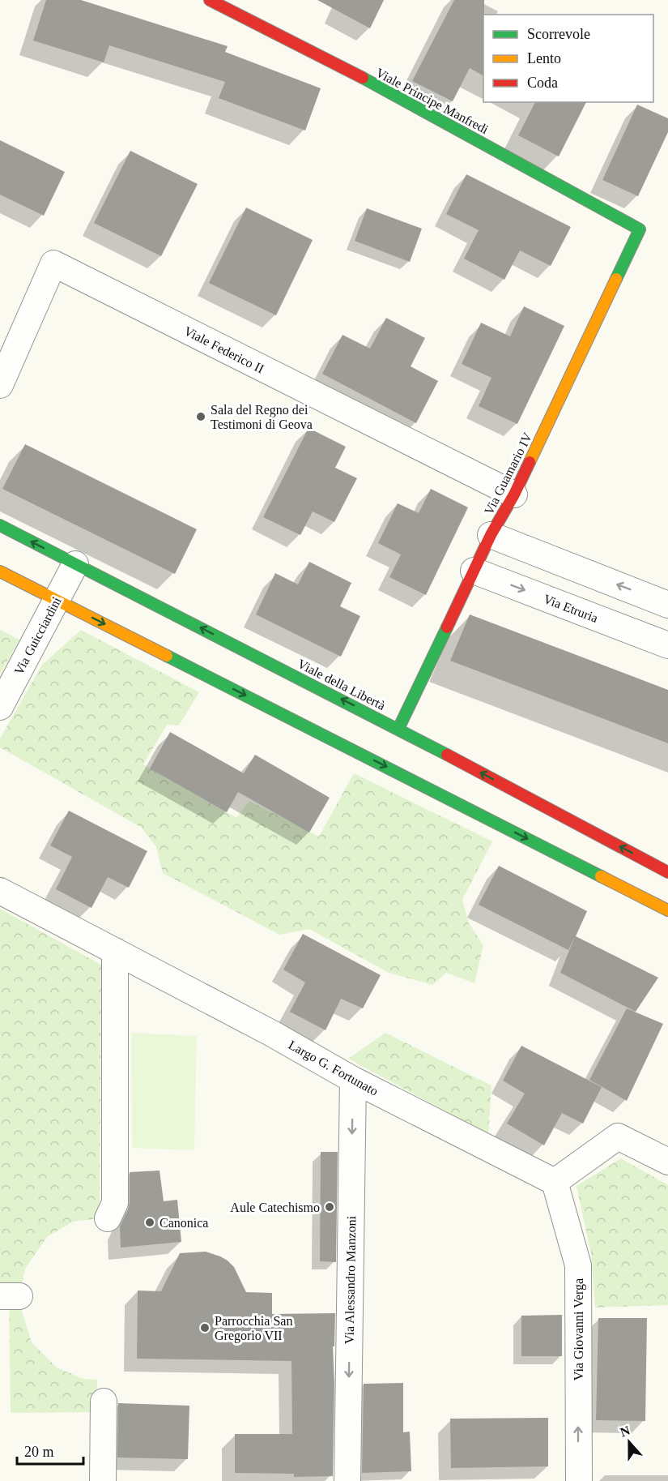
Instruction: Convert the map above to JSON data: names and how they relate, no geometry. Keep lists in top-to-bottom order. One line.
{"streets":{"street":["Viale Principe Manfredi","Viale Federico II","Via Guamario IV","Via Etruria","Via Guicciardini","Viale della Libertà","Largo G. Fortunato","Via Alessandro Manzoni","Via Giovanni Verga"]},"crossings":[["Viale Principe Manfredi","Via Guamario IV"],["Viale Federico II","Via Guamario IV"],["Via Guamario IV","Via Etruria"],["Via Guamario IV","Viale della Libertà"],["Via Guicciardini","Viale della Libertà"],["Largo G. Fortunato","Via Alessandro Manzoni"],["Largo G. Fortunato","Via Giovanni Verga"]],"one_way":["Via Alessandro Manzoni","Via Giovanni Verga"],"places":["Sala del Regno dei Testimoni di Geova","Aule Catechismo","Canonica","Parrocchia San Gregorio VII"],"legend":["Scorrevole","Lento","Coda"],"scale_bar":"20 m","north":"top"}
